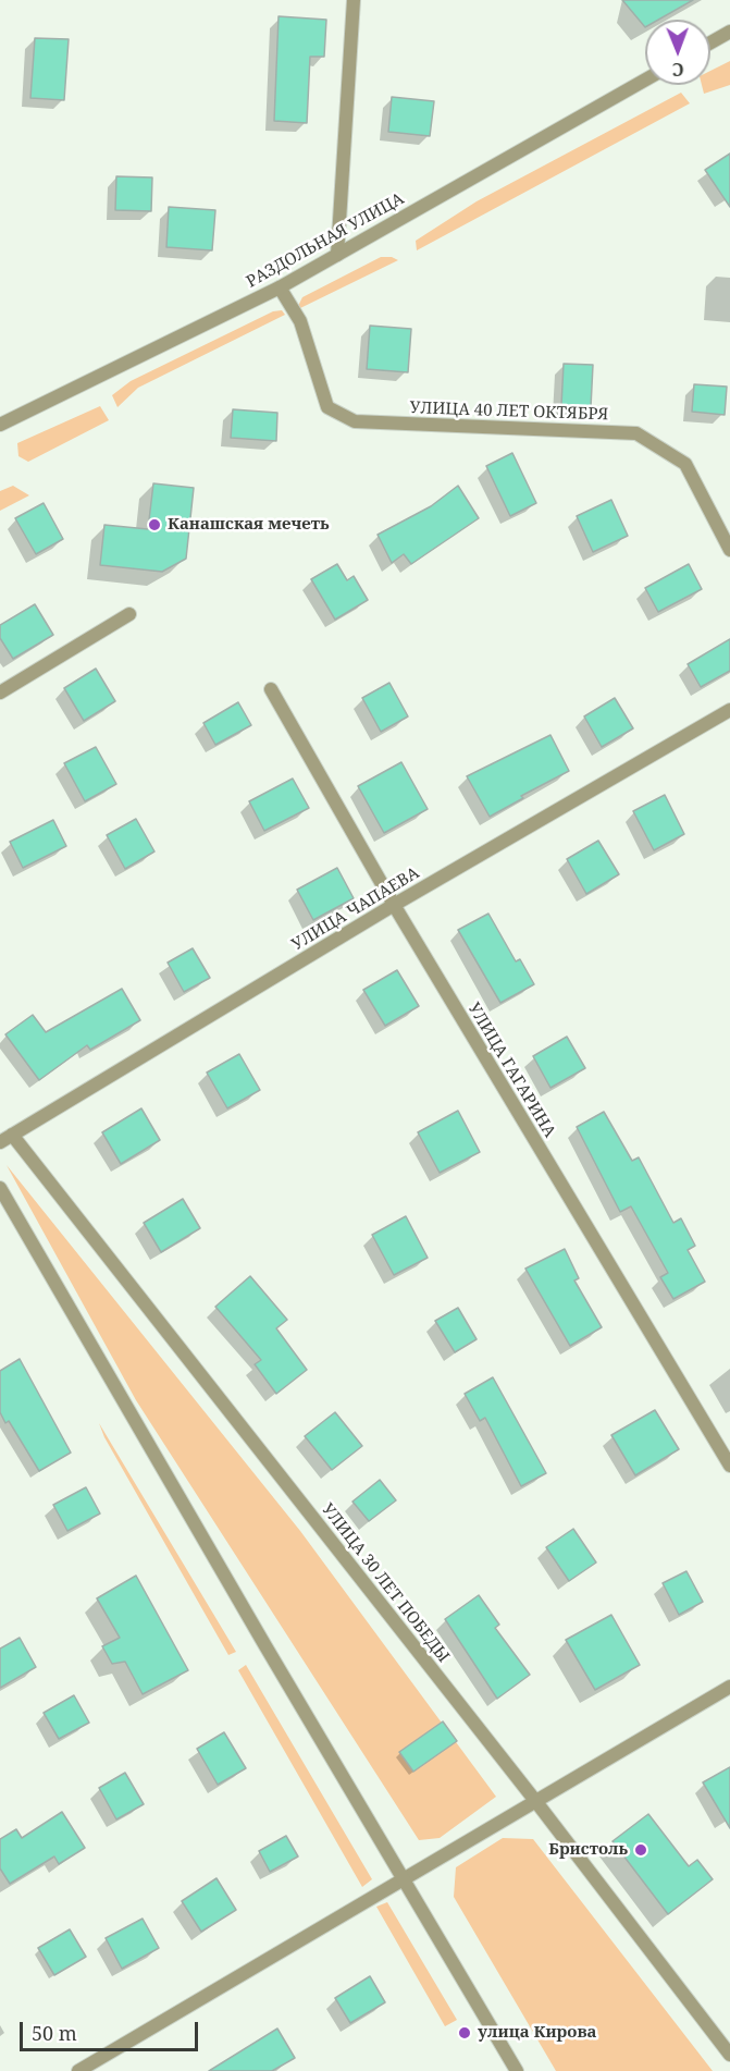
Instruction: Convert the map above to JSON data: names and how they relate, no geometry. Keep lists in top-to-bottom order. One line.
{"streets":{"street":["РАЗДОЛЬНАЯ УЛИЦА","УЛИЦА 40 ЛЕТ ОКТЯБРЯ","УЛИЦА ЧАПАЕВА","УЛИЦА ГАГАРИНА","УЛИЦА 30 ЛЕТ ПОБЕДЫ"]},"crossings":[["РАЗДОЛЬНАЯ УЛИЦА","УЛИЦА 40 ЛЕТ ОКТЯБРЯ"],["УЛИЦА ЧАПАЕВА","УЛИЦА ГАГАРИНА"],["УЛИЦА ЧАПАЕВА","УЛИЦА 30 ЛЕТ ПОБЕДЫ"]],"places":["Канашская мечеть","Бристоль","улица Кирова"],"scale_bar":"50 m","north":"bottom"}
